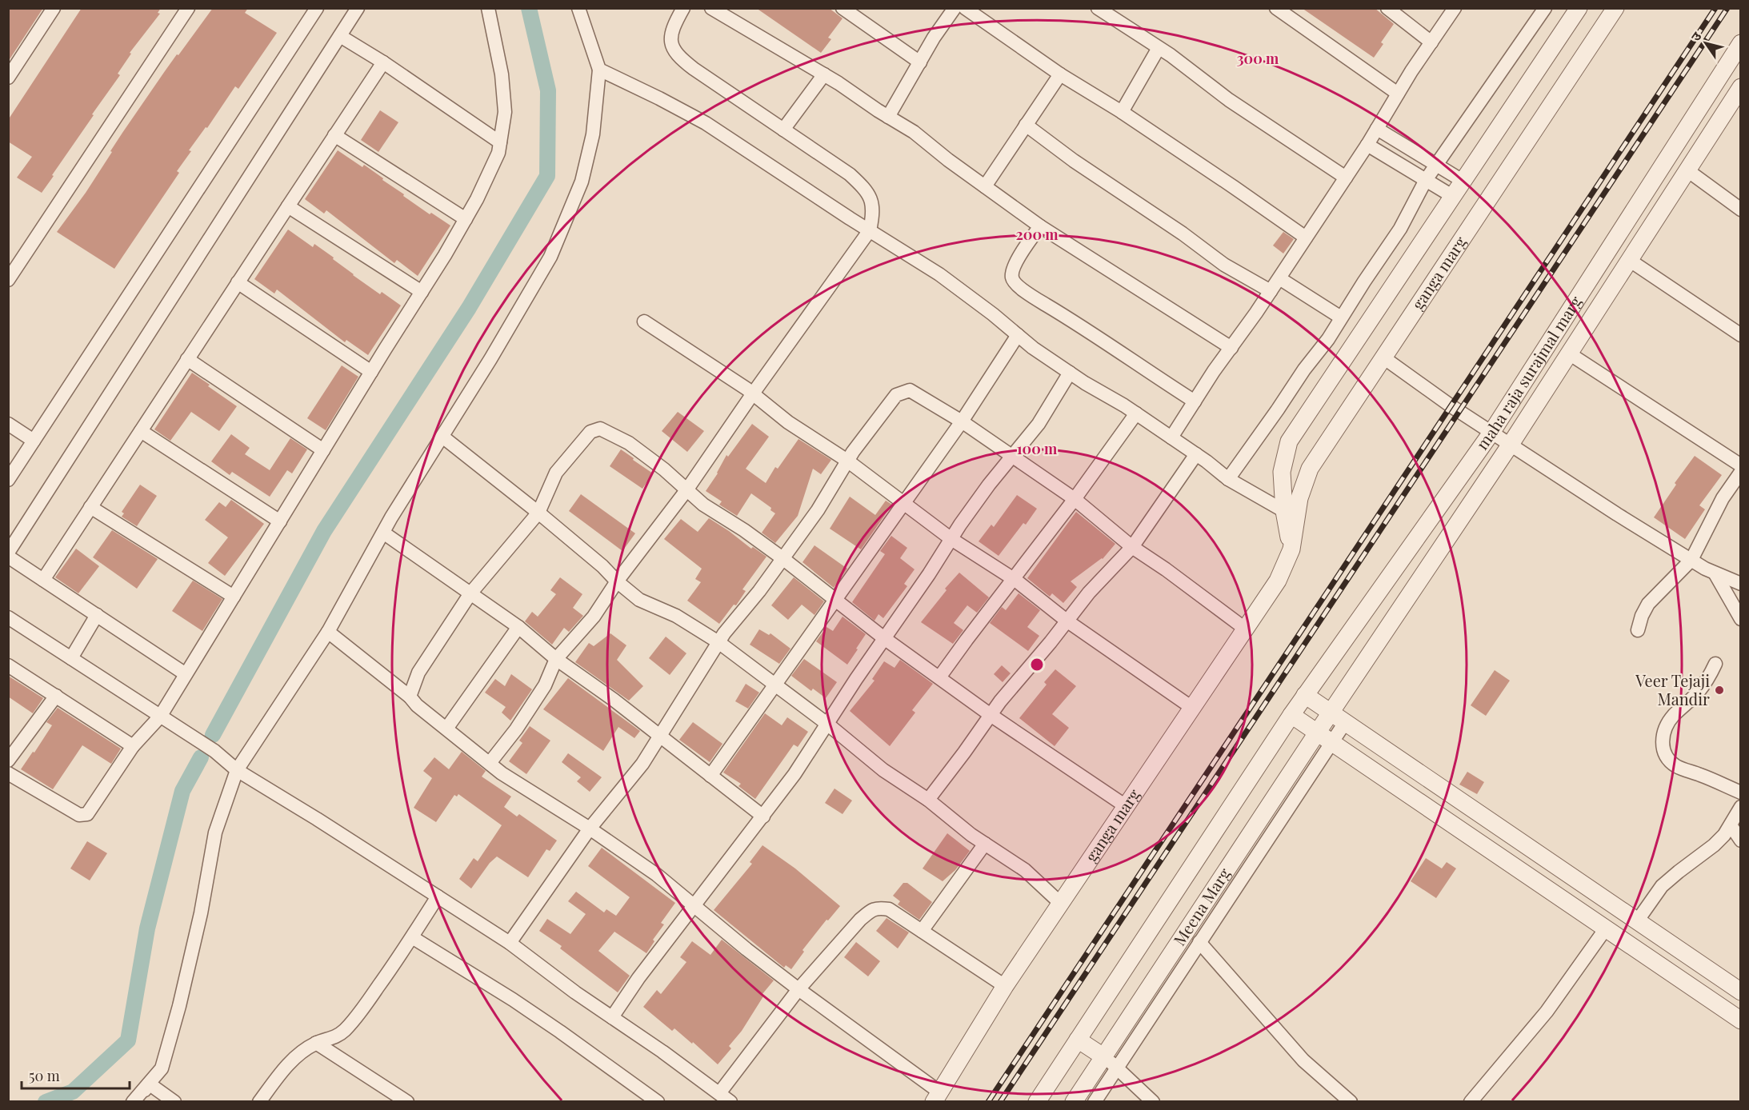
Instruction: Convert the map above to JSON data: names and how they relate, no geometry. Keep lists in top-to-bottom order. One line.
{"streets":{"street":["ganga marg","maha raja surajmal marg","Meena Marg"]},"crossings":[["maha raja surajmal marg","Meena Marg"]],"places":["Veer Tejaji Mandir"],"scale_bar":"50 m","north":"top left","rings":["300 m","200 m","100 m"]}
